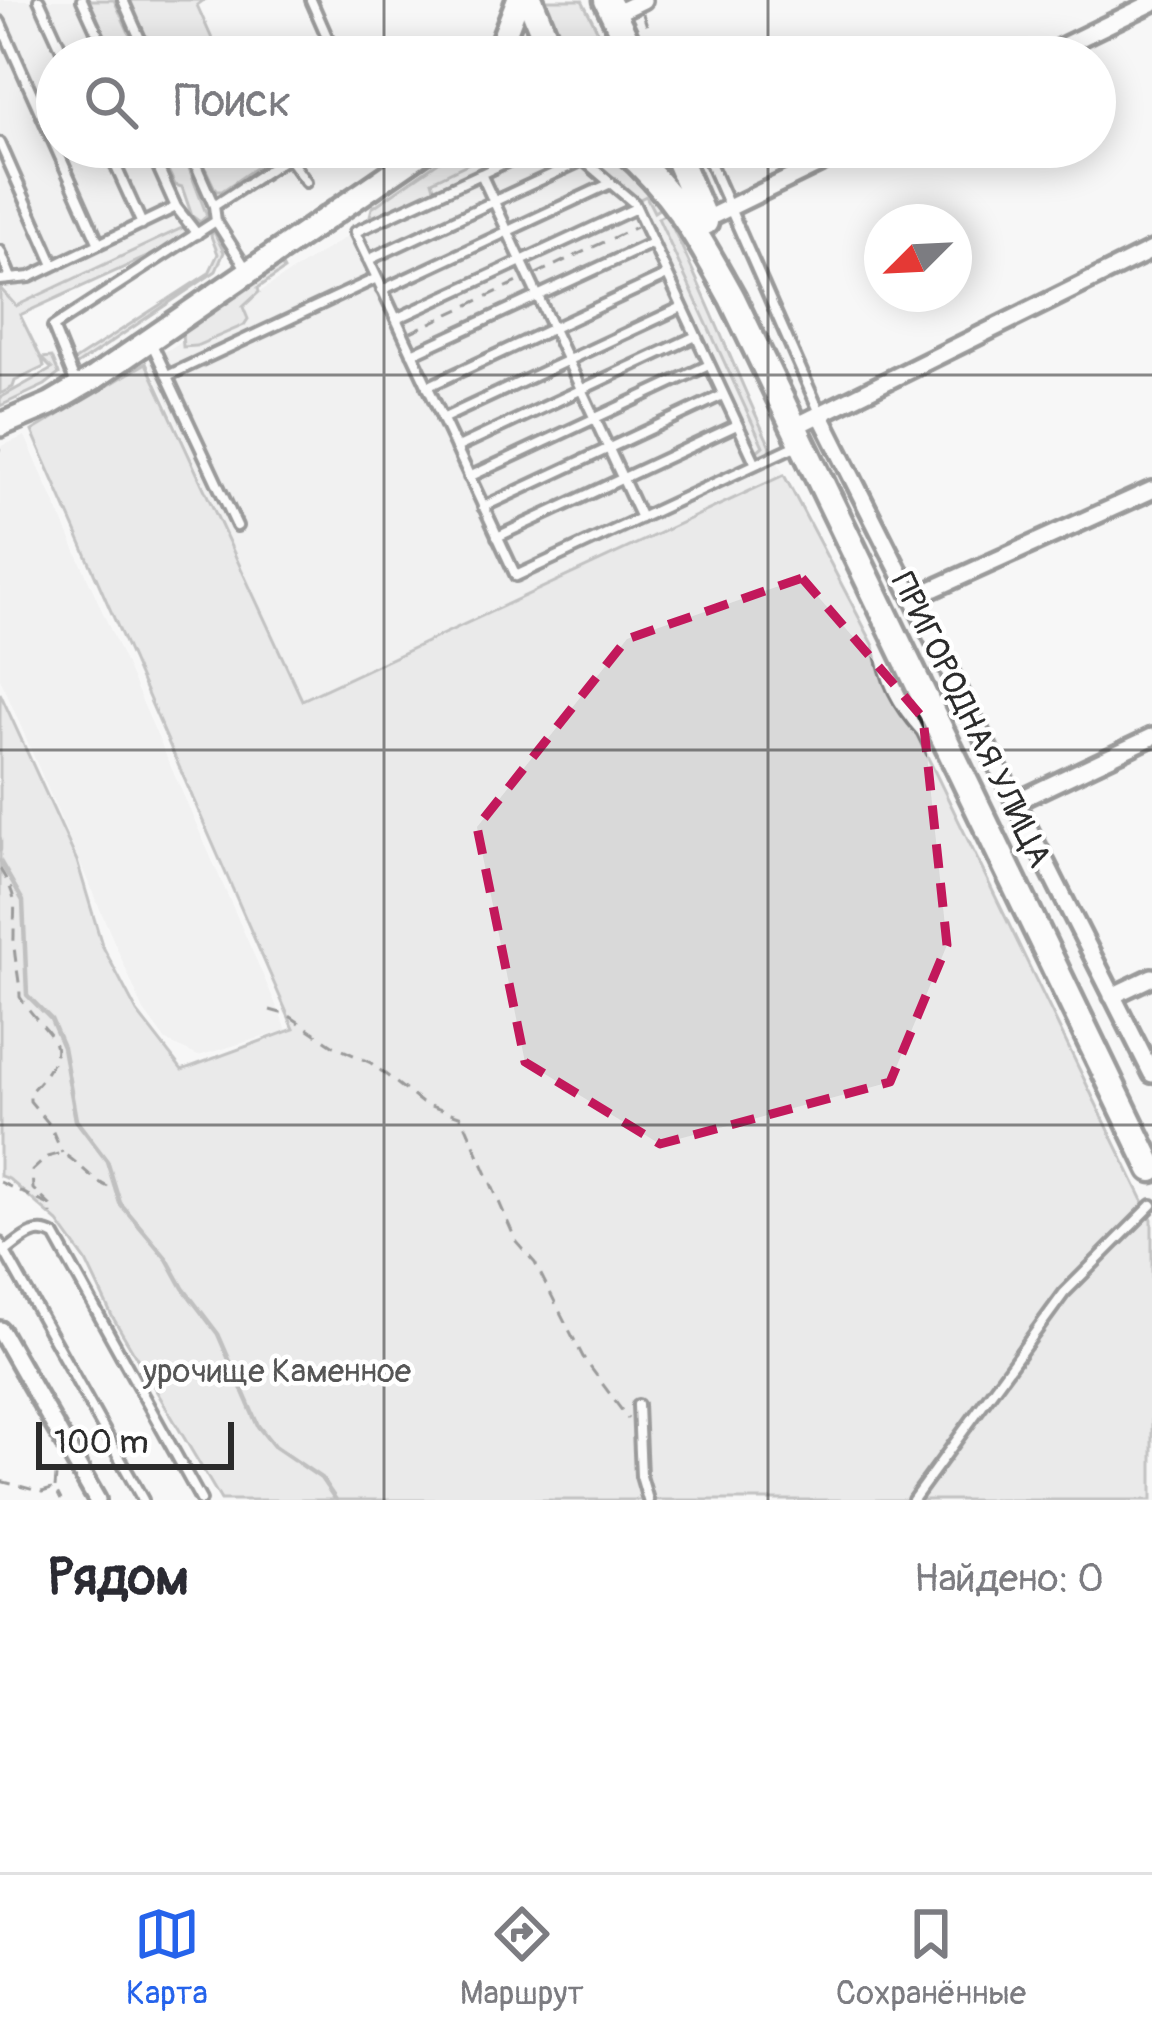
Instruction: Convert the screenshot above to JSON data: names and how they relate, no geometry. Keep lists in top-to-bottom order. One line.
{"streets":{"main road":["ПРИГОРОДНАЯ УЛИЦА"]},"parks":["урочище Каменное"],"scale_bar":"100 m","north":"bottom left","page":{"search":"Поиск","scale":"100 m","heading":["Рядом","Найдено: 0"],"nav":["Карта","Маршрут","Сохранённые"]}}
